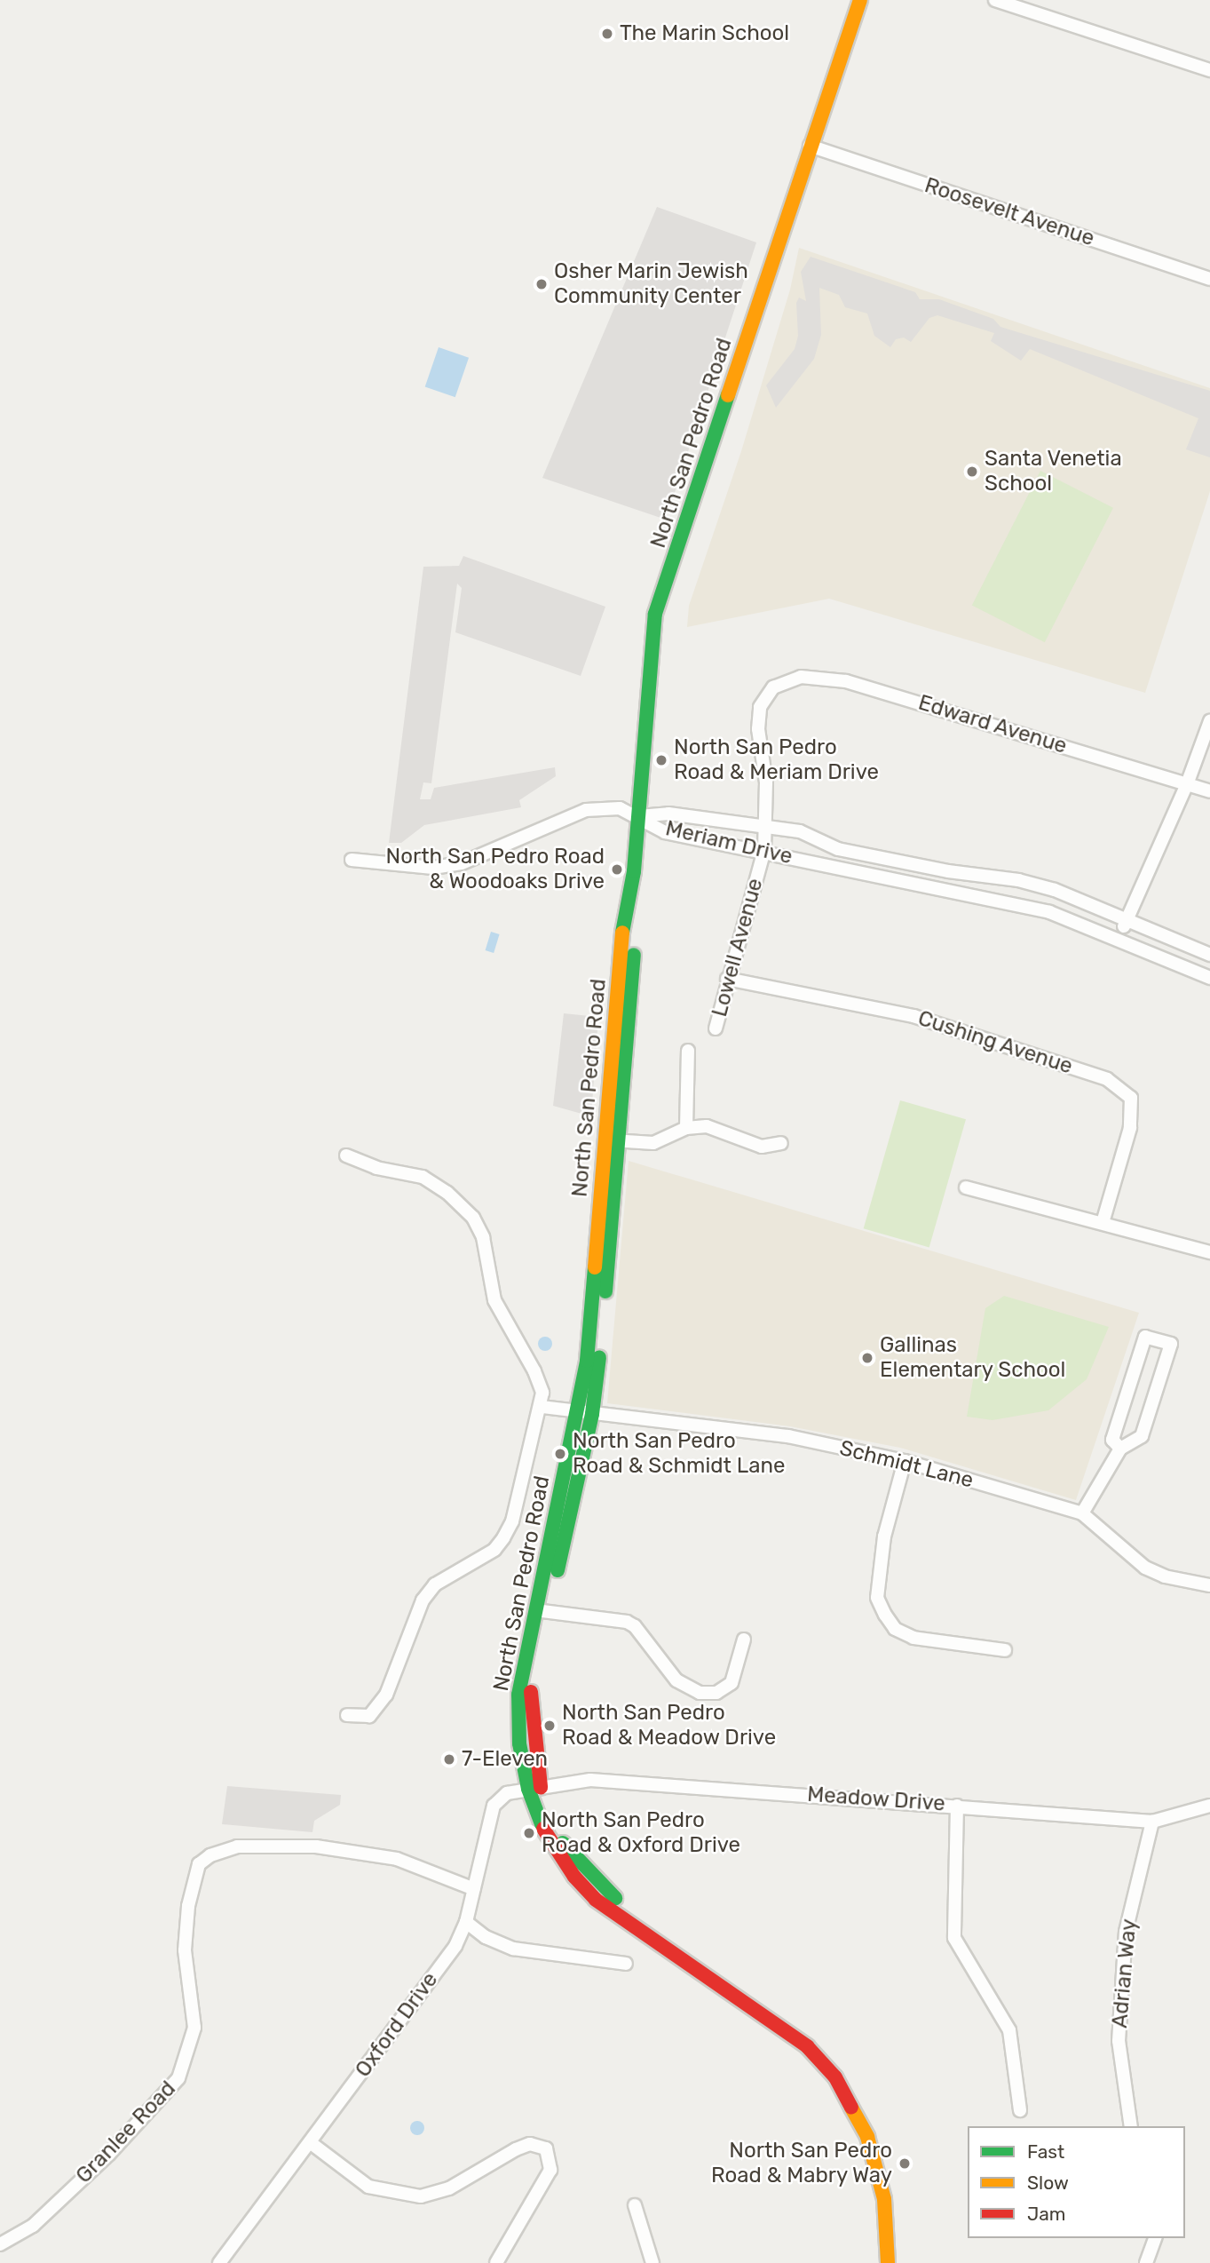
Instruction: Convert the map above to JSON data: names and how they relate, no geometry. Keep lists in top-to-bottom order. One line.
{"streets":{"main road":["North San Pedro Road"],"street":["Roosevelt Avenue","Edward Avenue","Meriam Drive","Lowell Avenue","Cushing Avenue","Schmidt Lane","Meadow Drive","Adrian Way","Oxford Drive","Granlee Road"]},"crossings":[["Roosevelt Avenue","North San Pedro Road"],["North San Pedro Road","Meriam Drive"],["North San Pedro Road","Schmidt Lane"],["North San Pedro Road","Meadow Drive"],["North San Pedro Road","Oxford Drive"],["Edward Avenue","Lowell Avenue"],["Meriam Drive","Lowell Avenue"],["Lowell Avenue","Cushing Avenue"],["Meadow Drive","Adrian Way"],["Meadow Drive","Oxford Drive"],["Oxford Drive","Granlee Road"]],"places":["The Marin School","Osher Marin Jewish Community Center","Santa Venetia School","North San Pedro Road & Meriam Drive","North San Pedro Road & Woodoaks Drive","Gallinas Elementary School","North San Pedro Road & Schmidt Lane","North San Pedro Road & Meadow Drive","7-Eleven","North San Pedro Road & Oxford Drive","North San Pedro Road & Mabry Way"],"legend":["Fast","Slow","Jam"]}
